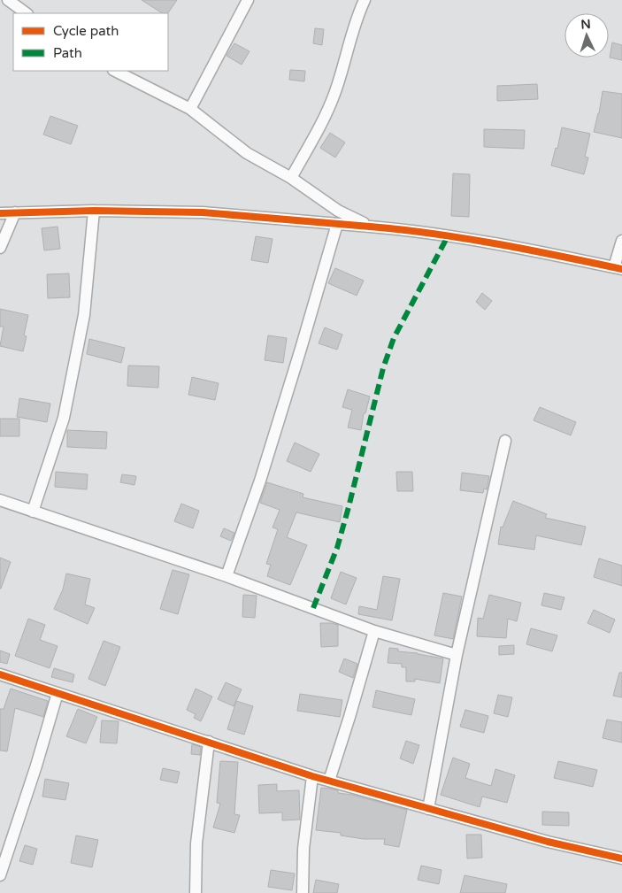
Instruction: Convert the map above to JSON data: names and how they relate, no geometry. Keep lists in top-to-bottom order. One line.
{"legend":["Cycle path","Path"],"north":"top"}
